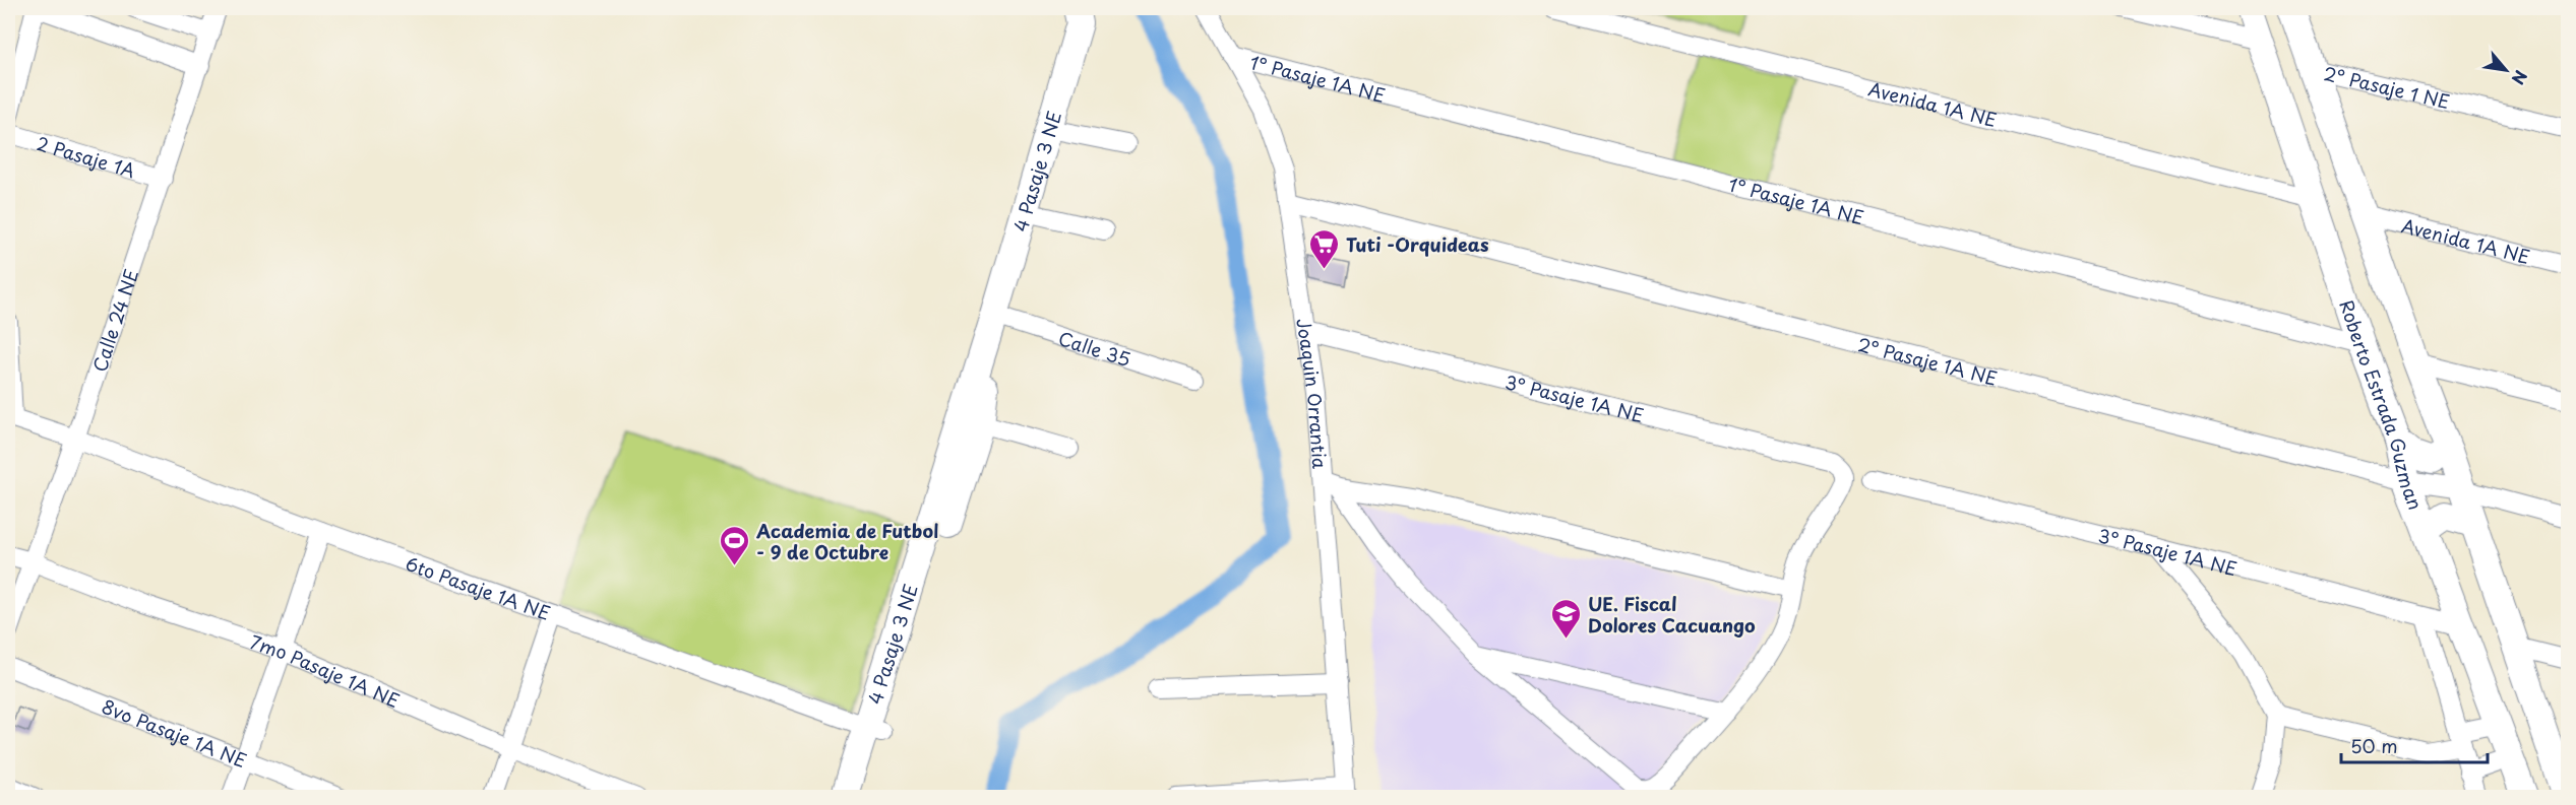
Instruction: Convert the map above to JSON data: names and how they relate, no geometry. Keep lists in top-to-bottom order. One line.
{"streets":{"street":["1° Pasaje 1A NE","2° Pasaje 1 NE","Avenida 1A NE","2 Pasaje 1A","4 Pasaje 3 NE","Calle 24 NE","Calle 35","2° Pasaje 1A NE","Joaquin Orrantia","3° Pasaje 1A NE","Roberto Estrada Guzman","6to Pasaje 1A NE","7mo Pasaje 1A NE","8vo Pasaje 1A NE"]},"crossings":[["1° Pasaje 1A NE","Joaquin Orrantia"],["1° Pasaje 1A NE","Roberto Estrada Guzman"],["Avenida 1A NE","Roberto Estrada Guzman"],["2 Pasaje 1A","Calle 24 NE"],["4 Pasaje 3 NE","Calle 35"],["4 Pasaje 3 NE","6to Pasaje 1A NE"],["Calle 24 NE","6to Pasaje 1A NE"],["Calle 24 NE","7mo Pasaje 1A NE"],["2° Pasaje 1A NE","Joaquin Orrantia"],["2° Pasaje 1A NE","Roberto Estrada Guzman"],["Joaquin Orrantia","3° Pasaje 1A NE"],["3° Pasaje 1A NE","Roberto Estrada Guzman"]],"places":{"supermarket":["Tuti -Orquideas"],"sports":["Academia de Futbol - 9 de Octubre"],"school or university":["UE. Fiscal Dolores Cacuango"]},"scale_bar":"50 m","north":"bottom right"}
